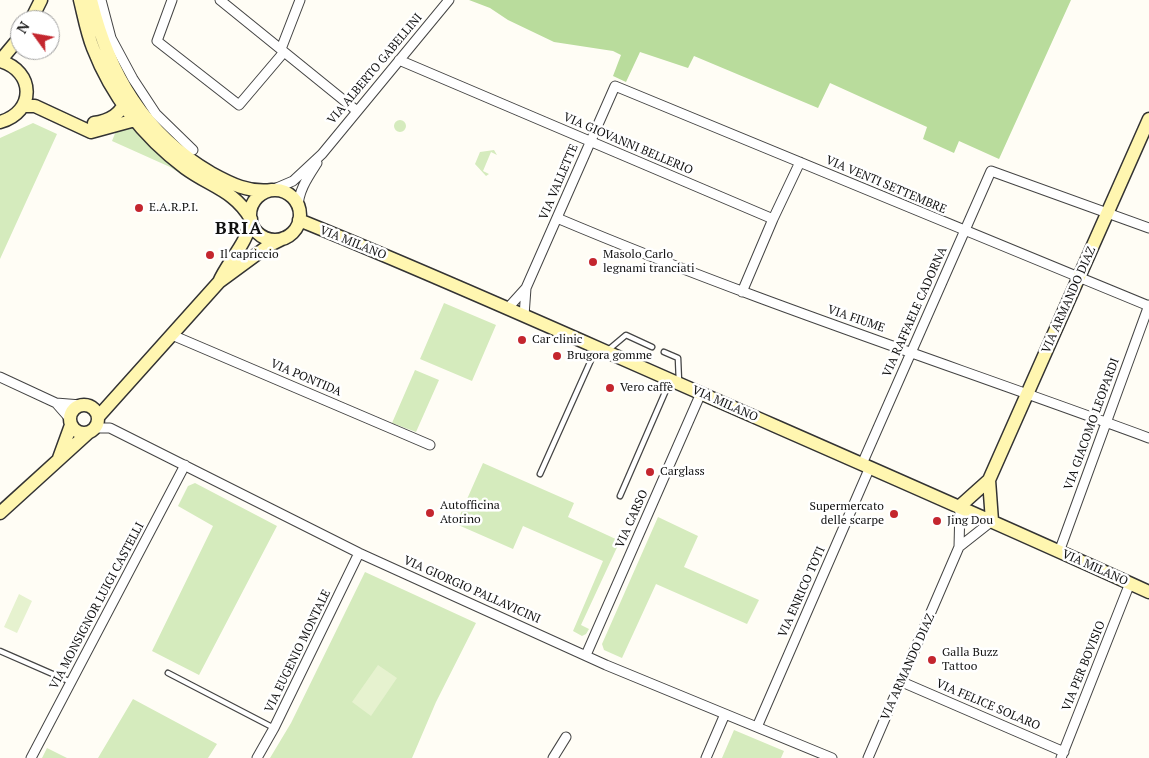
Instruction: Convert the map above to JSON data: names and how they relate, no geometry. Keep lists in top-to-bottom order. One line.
{"streets":{"main road":["VIA MILANO","VIA ARMANDO DIAZ"],"street":["VIA ALBERTO GABELLINI","VIA GIOVANNI BELLERIO","VIA VALLETTE","VIA VENTI SETTEMBRE","VIA RAFFAELE CADORNA","VIA FIUME","VIA PONTIDA","VIA GIACOMO LEOPARDI","VIA CARSO","VIA GIORGIO PALLAVICINI","VIA ENRICO TOTI","VIA MONSIGNOR LUIGI CASTELLI","VIA EUGENIO MONTALE","VIA PER BOVISIO","VIA FELICE SOLARO"]},"crossings":[["VIA ALBERTO GABELLINI","VIA GIOVANNI BELLERIO"],["VIA ALBERTO GABELLINI","VIA MILANO"],["VIA GIOVANNI BELLERIO","VIA VALLETTE"],["VIA VALLETTE","VIA VENTI SETTEMBRE"],["VIA VALLETTE","VIA MILANO"],["VIA VALLETTE","VIA FIUME"],["VIA VENTI SETTEMBRE","VIA ARMANDO DIAZ"],["VIA VENTI SETTEMBRE","VIA RAFFAELE CADORNA"],["VIA VENTI SETTEMBRE","VIA GIACOMO LEOPARDI"],["VIA MILANO","VIA ARMANDO DIAZ"],["VIA MILANO","VIA RAFFAELE CADORNA"],["VIA MILANO","VIA GIACOMO LEOPARDI"],["VIA MILANO","VIA CARSO"],["VIA MILANO","VIA ENRICO TOTI"],["VIA MILANO","VIA PER BOVISIO"],["VIA ARMANDO DIAZ","VIA RAFFAELE CADORNA"],["VIA ARMANDO DIAZ","VIA FIUME"],["VIA ARMANDO DIAZ","VIA FELICE SOLARO"],["VIA RAFFAELE CADORNA","VIA FIUME"],["VIA RAFFAELE CADORNA","VIA ENRICO TOTI"],["VIA FIUME","VIA GIACOMO LEOPARDI"],["VIA CARSO","VIA GIORGIO PALLAVICINI"],["VIA GIORGIO PALLAVICINI","VIA ENRICO TOTI"],["VIA GIORGIO PALLAVICINI","VIA MONSIGNOR LUIGI CASTELLI"],["VIA GIORGIO PALLAVICINI","VIA EUGENIO MONTALE"],["VIA PER BOVISIO","VIA FELICE SOLARO"]],"districts":["BRIA"],"places":["E.A.R.P.I.","Il capriccio","Masolo Carlo legnami tranciati","Car clinic","Brugora gomme","Vero caffè","Carglass","Autofficina Atorino","Supermercato delle scarpe","Jing Dou","Galla Buzz Tattoo"],"north":"top left"}
